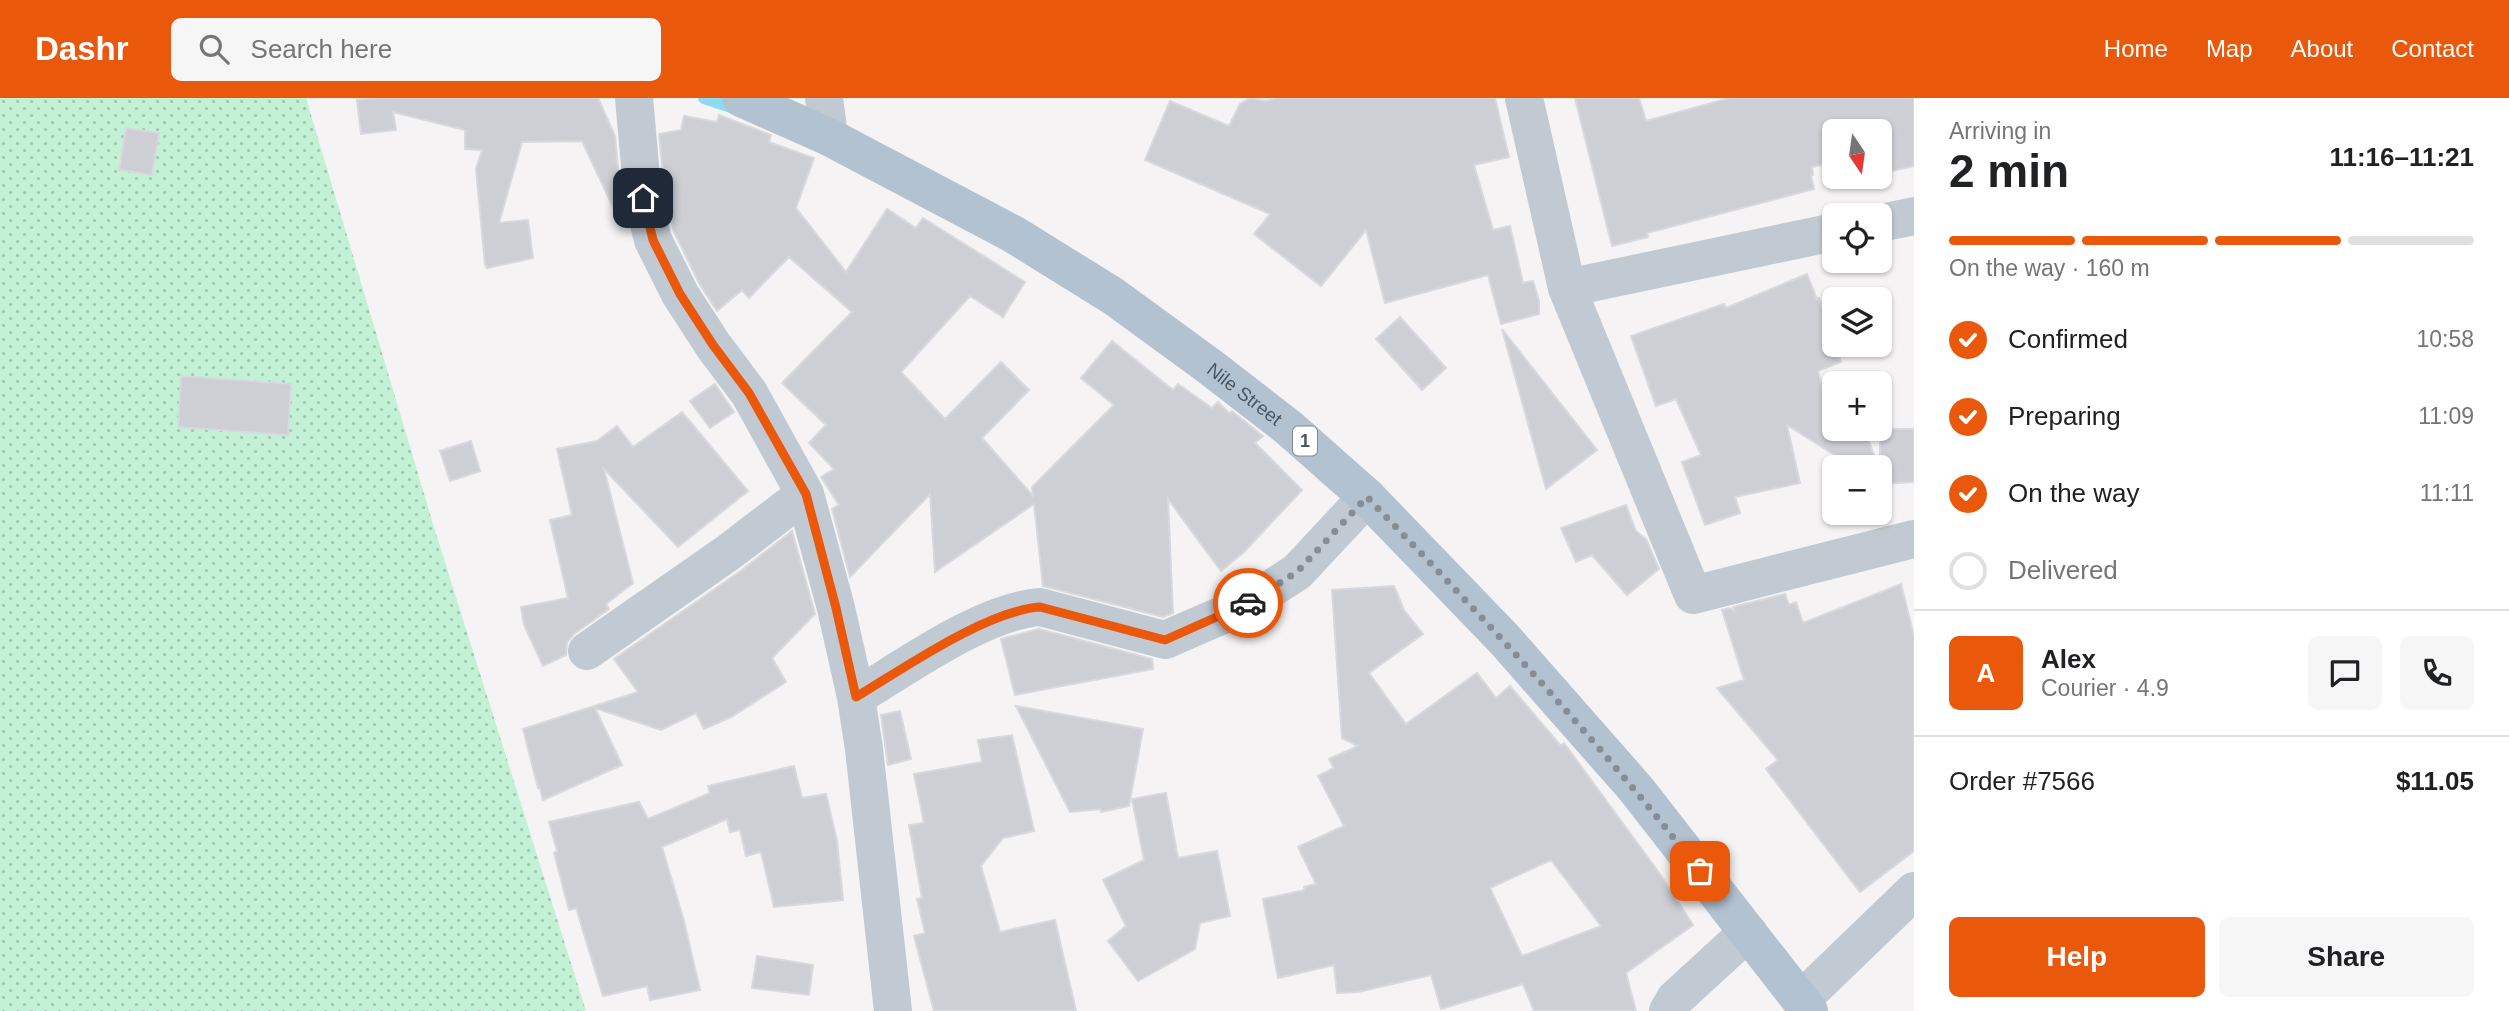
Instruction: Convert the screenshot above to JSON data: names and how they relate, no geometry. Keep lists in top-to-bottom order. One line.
{"streets":{"main road":["Nile Street","1"]},"north":"bottom","page":{"header":"Dashr","search":"Search here","nav":["Home","Map","About","Contact"],"heading":["2 min","Arriving in","11:16–11:21"],"panel":["Alex","Courier · 4.9","Order #7566","$11.05"],"map_buttons":["+","−"],"bar":"On the way · 160 m","list":[["Confirmed","10:58"],["Preparing","11:09"],["On the way","11:11"],"Delivered"],"round":"A","buttons":["Help","Share"]}}
